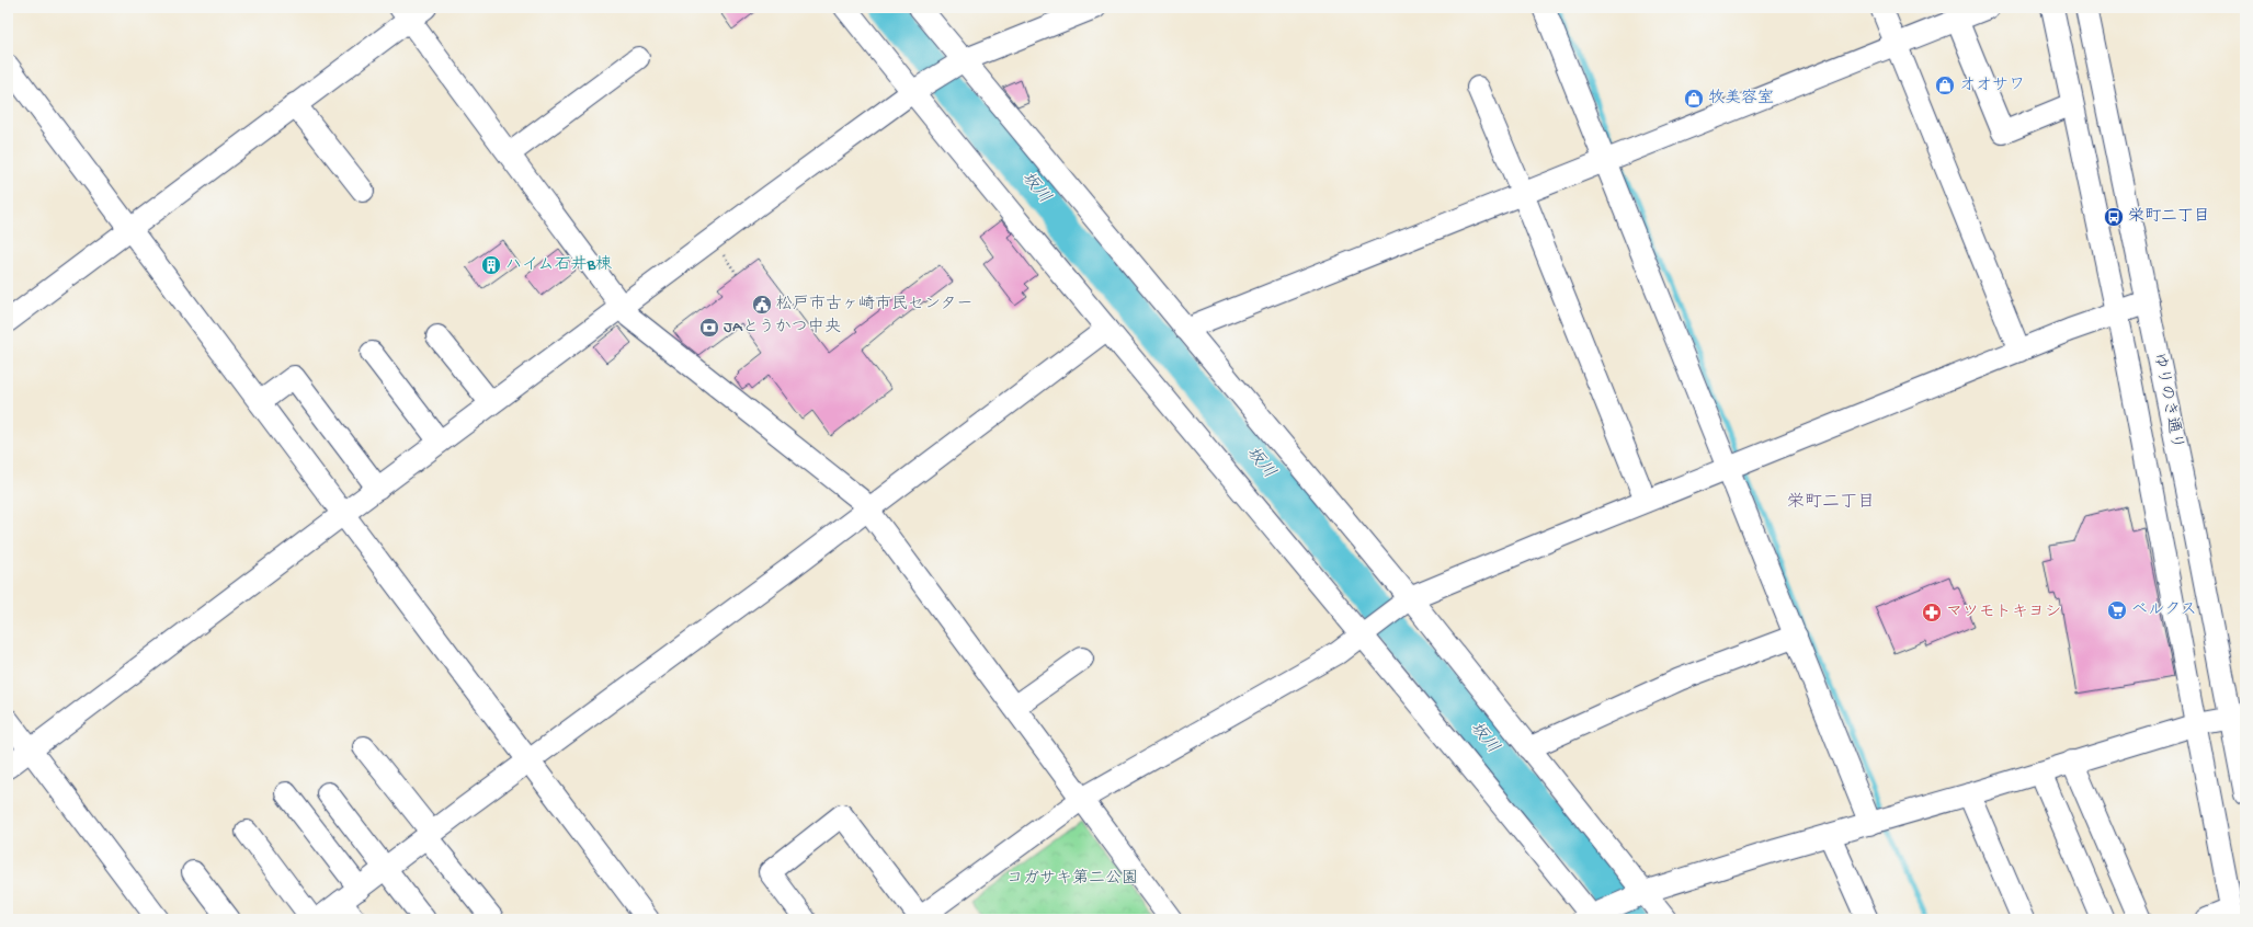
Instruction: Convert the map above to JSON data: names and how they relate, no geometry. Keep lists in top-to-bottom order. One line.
{"streets":{"street":["ゆりのき通り"]},"districts":["栄町二丁目"],"water":["坂川"],"parks":["コガサキ第二公園"],"places":{"shop":["オオサワ","牧美容室"],"bus stop":["栄町二丁目"],"building":["ハイム石井B棟"],"public building":["松戸市古ヶ崎市民センター"],"bank":["JAとうかつ中央"],"supermarket":["ベルクス"],"pharmacy":["マツモトキヨシ"]}}
